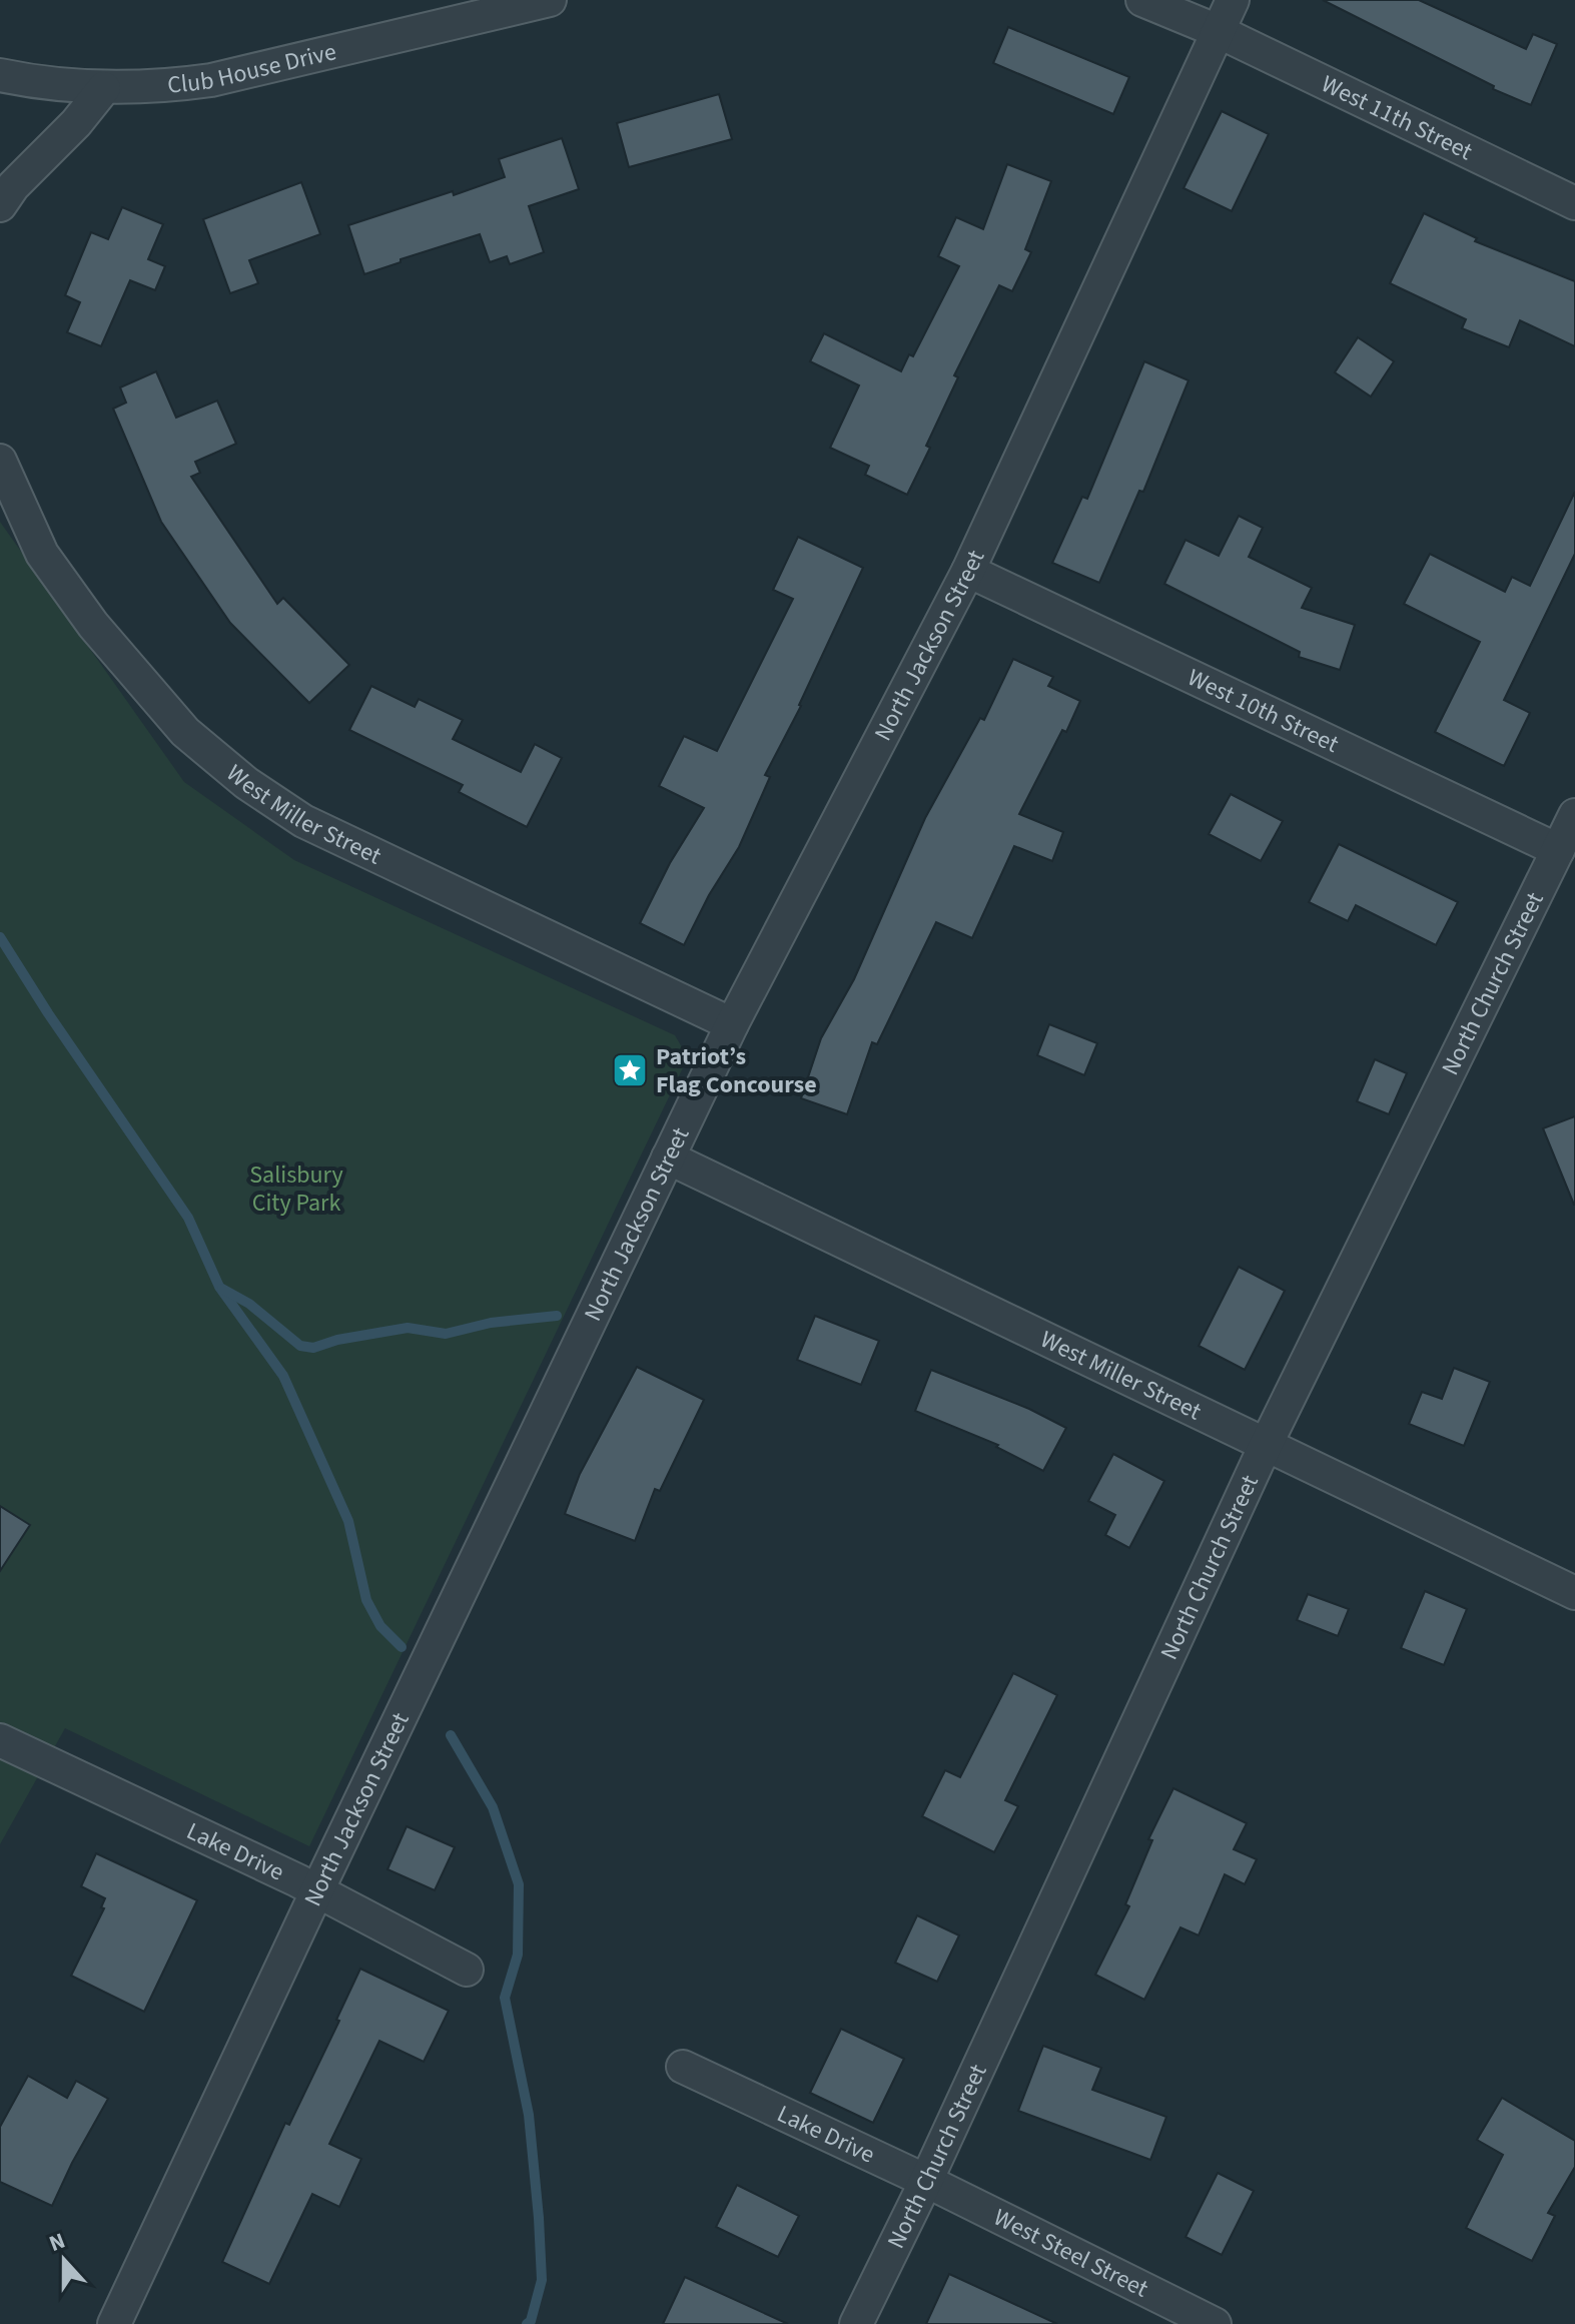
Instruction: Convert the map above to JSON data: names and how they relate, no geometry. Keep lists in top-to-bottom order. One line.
{"streets":{"street":["Club House Drive","West 11th Street","North Jackson Street","West 10th Street","West Miller Street","North Church Street","Lake Drive","West Steel Street"]},"crossings":[["West 11th Street","North Jackson Street"],["North Jackson Street","West 10th Street"],["North Jackson Street","West Miller Street"],["North Jackson Street","Lake Drive"],["West 10th Street","North Church Street"],["West Miller Street","North Church Street"],["North Church Street","Lake Drive"],["North Church Street","West Steel Street"],["Lake Drive","West Steel Street"]],"parks":["Salisbury City Park"],"places":{"place":["Patriot’s Flag Concourse"]},"north":"top"}
